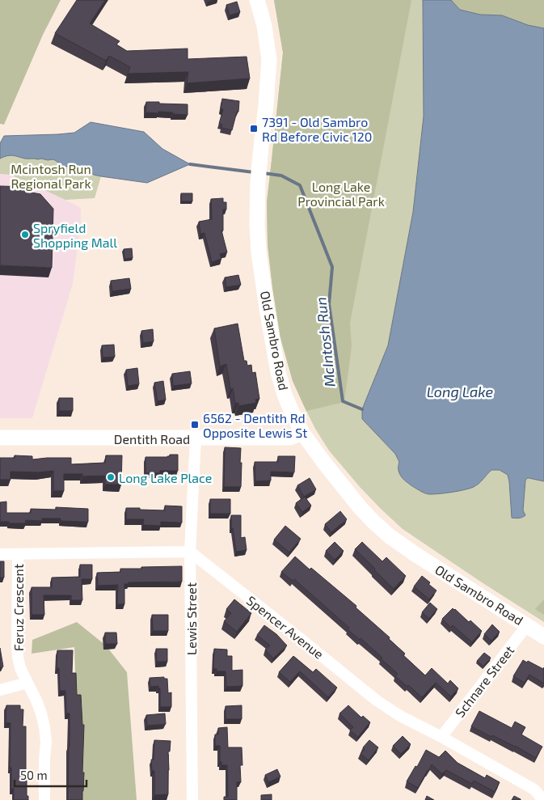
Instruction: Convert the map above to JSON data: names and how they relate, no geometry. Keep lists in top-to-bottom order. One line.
{"streets":{"main road":["Old Sambro Road","Dentith Road"],"street":["Feruz Crescent","Lewis Street","Spencer Avenue","Schnare Street"]},"crossings":[["Old Sambro Road","Dentith Road"],["Old Sambro Road","Schnare Street"],["Dentith Road","Lewis Street"],["Lewis Street","Spencer Avenue"],["Spencer Avenue","Schnare Street"]],"water":["McIntosh Run","Long Lake"],"parks":["Mcintosh Run Regional Park","Long Lake Provincial Park"],"places":{"transit":["7391 - Old Sambro Rd Before Civic 120","6562 - Dentith Rd Opposite Lewis St"],"other":["Spryfield Shopping Mall","Long Lake Place"]},"scale_bar":"50 m"}
